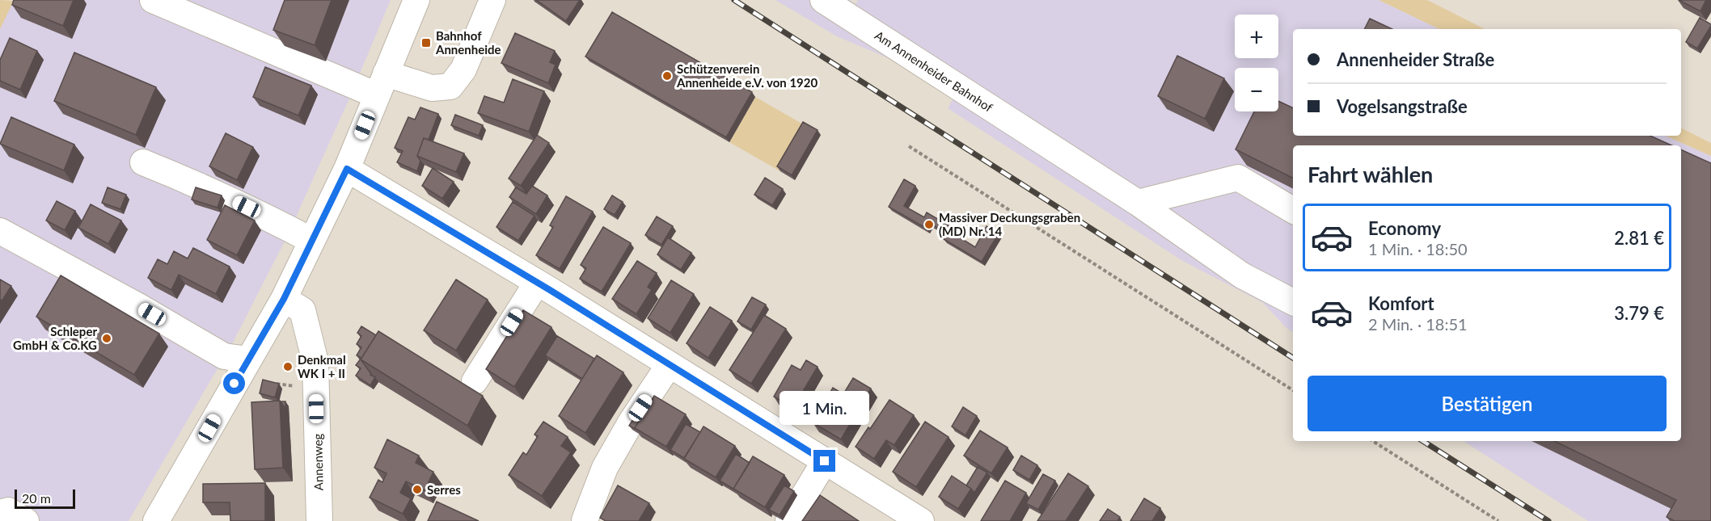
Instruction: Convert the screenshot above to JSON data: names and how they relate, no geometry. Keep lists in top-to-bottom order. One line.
{"streets":{"street":["Am Annenheider Bahnhof","Annenweg"]},"places":{"transit":["Bahnhof Annenheide"],"other":["Schützenverein Annenheide e.V. von 1920","Massiver Deckungsgraben (MD) Nr. 14","Schleper GmbH & Co.KG","Denkmal WK I + II","Serres"]},"scale_bar":"20 m","page":{"map_buttons":["+","−"],"banner":["Annenheider Straße","Vogelsangstraße"],"heading":"Fahrt wählen","list":[{"name":"Economy","note":"1 Min. · 18:50","value":"2.81 €"},{"name":"Komfort","note":"2 Min. · 18:51","value":"3.79 €"}],"buttons":"Bestätigen","bubble":"1 Min.","scale":"20 m"}}
